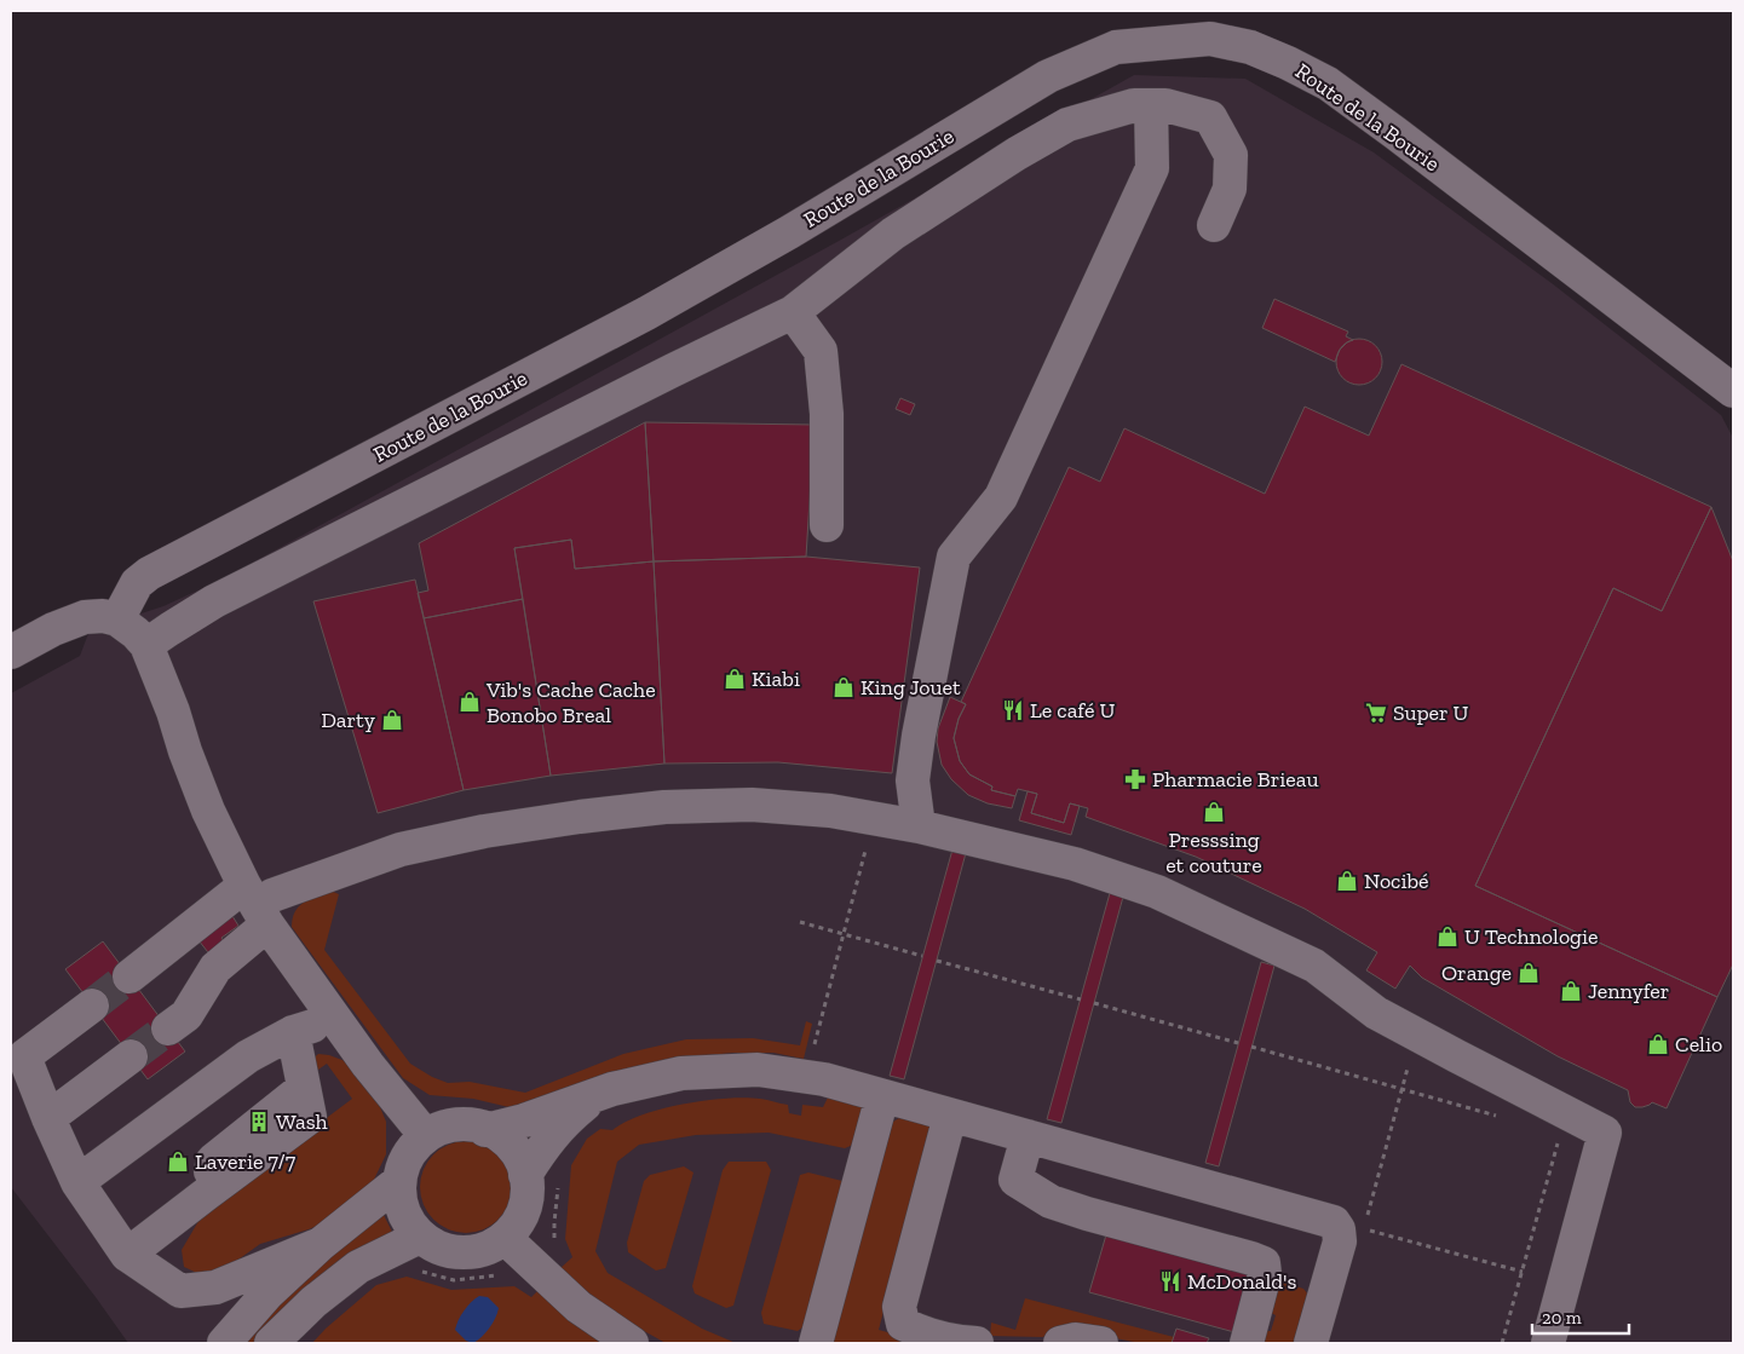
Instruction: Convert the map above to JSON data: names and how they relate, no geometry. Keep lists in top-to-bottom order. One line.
{"streets":{"street":["Route de la Bourie"]},"places":{"shop":["Kiabi","King Jouet","Vib's Cache Cache Bonobo Breal","Darty","Presssing et couture","Nocibé","U Technologie","Orange","Jennyfer","Celio","Laverie 7/7"],"restaurant":["Le café U","McDonald's"],"supermarket":["Super U"],"pharmacy":["Pharmacie Brieau"],"building":["Wash"]},"scale_bar":"20 m"}
